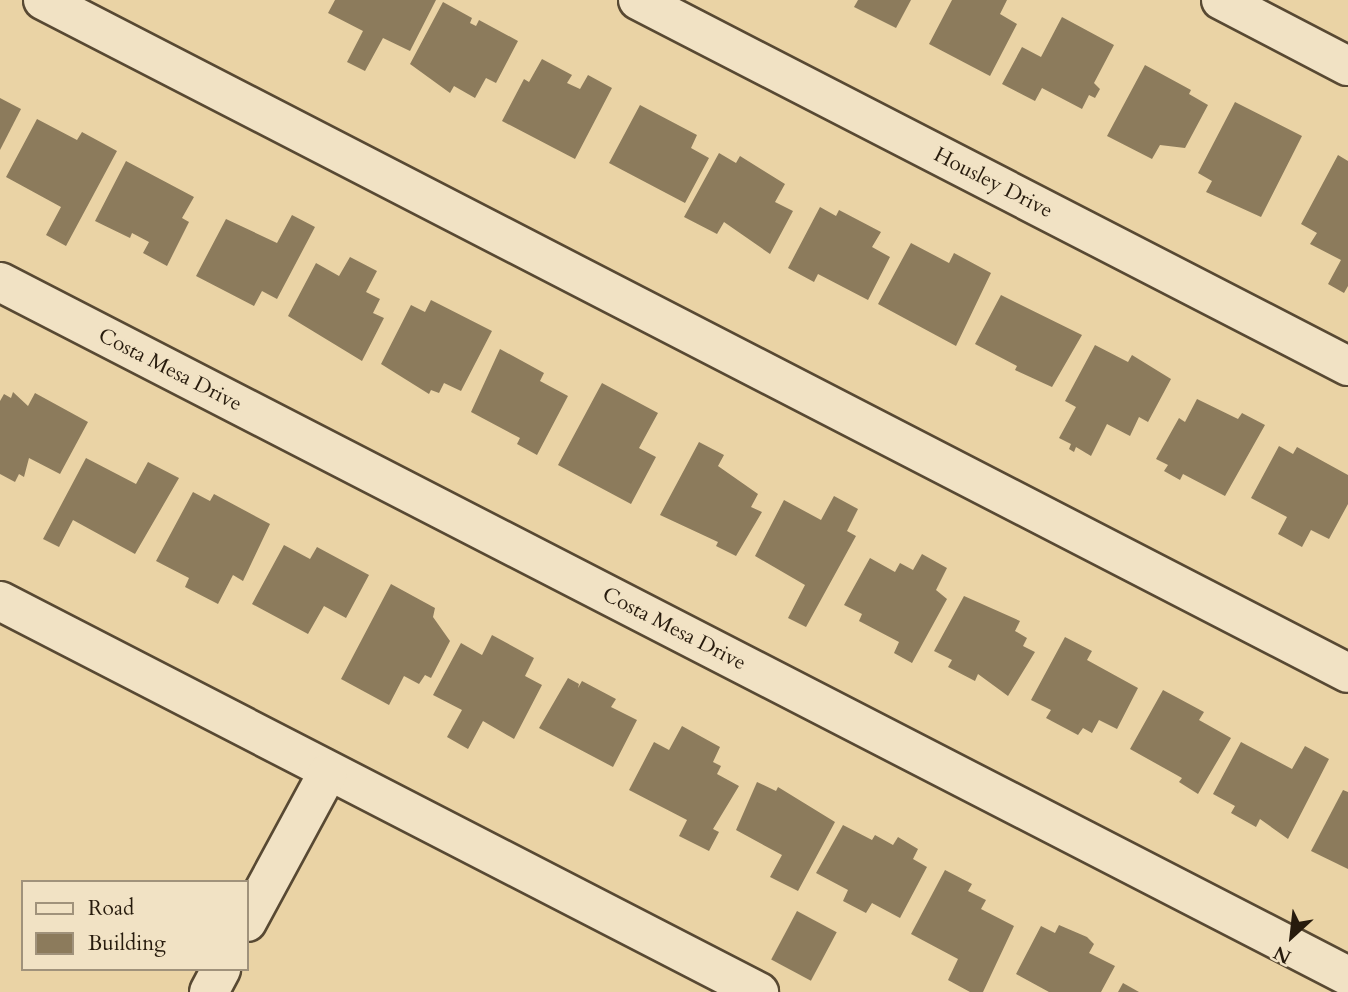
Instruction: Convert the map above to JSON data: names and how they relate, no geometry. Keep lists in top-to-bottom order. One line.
{"streets":{"street":["Housley Drive","Costa Mesa Drive"]},"legend":["Road","Building"],"north":"bottom left"}
